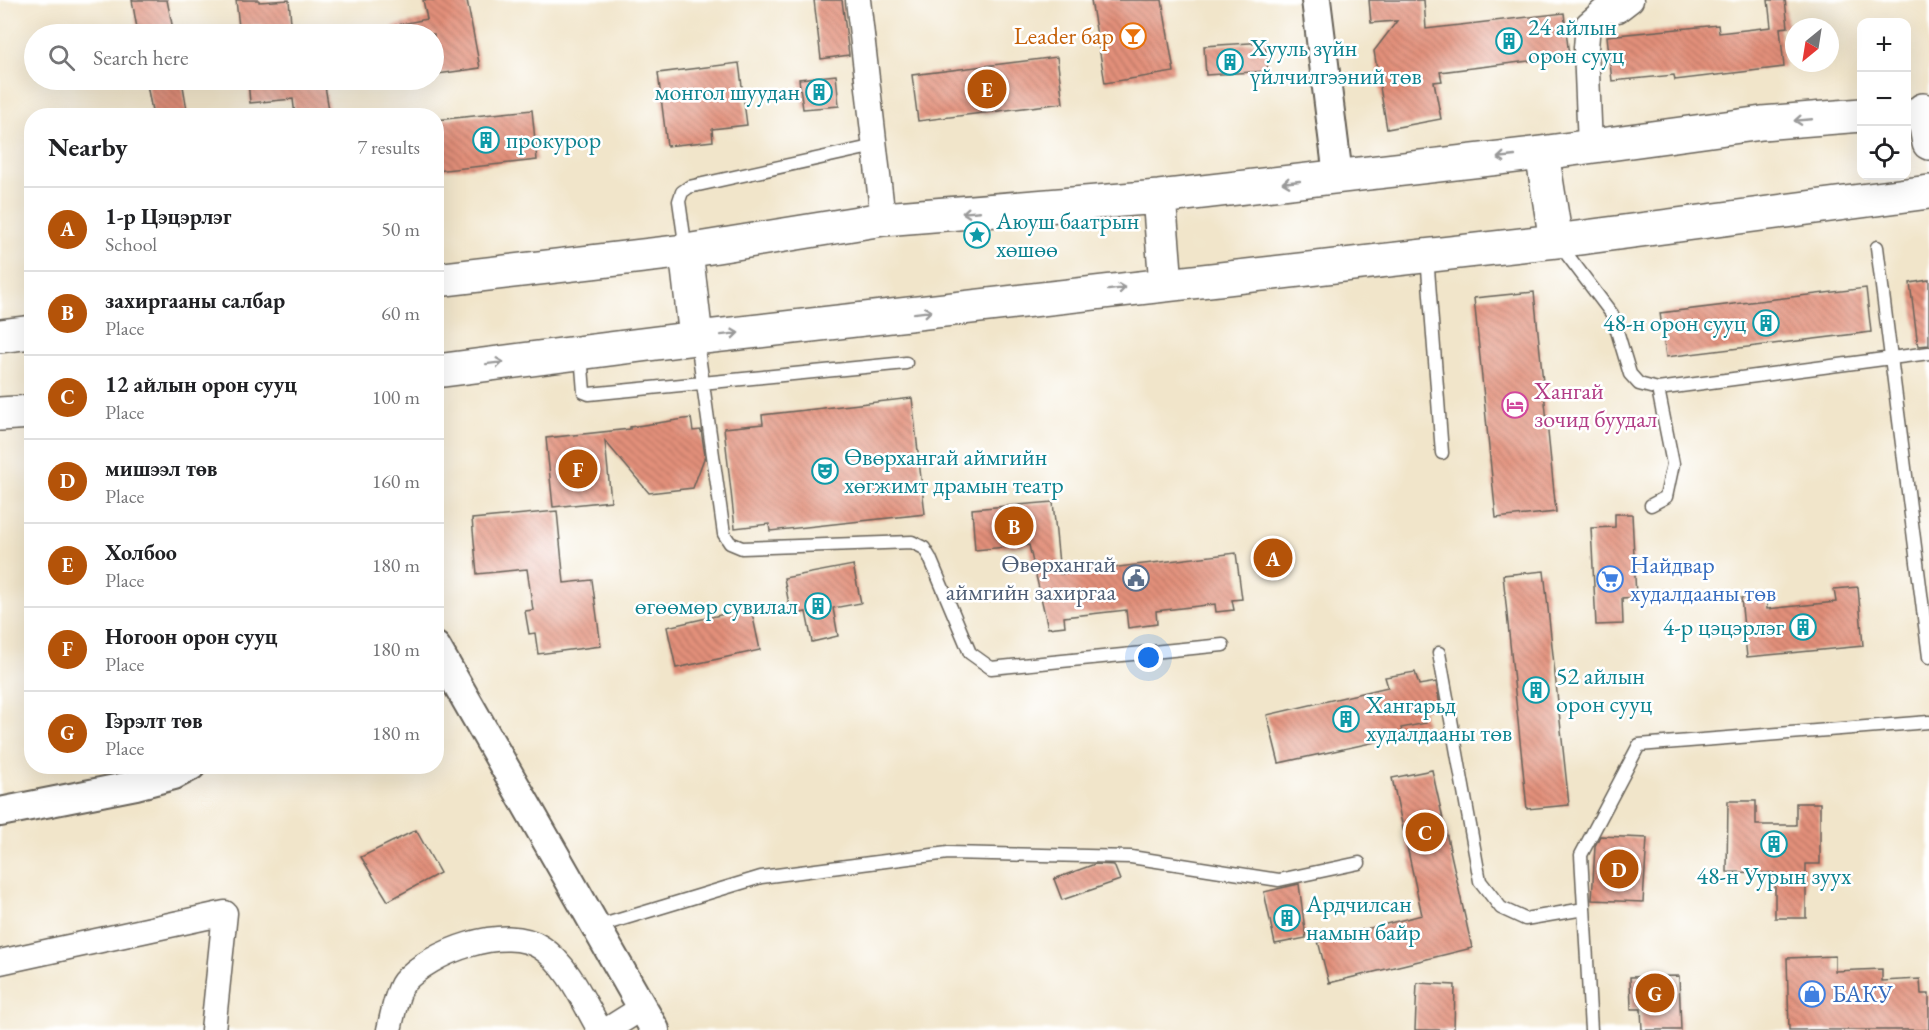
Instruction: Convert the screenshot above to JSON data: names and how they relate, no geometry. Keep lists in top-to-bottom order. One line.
{"places":{"bar":["Leader бар"],"building":["24 айлын орон сууц","Хууль зүйн үйлчилгээний төв","монгол шуудан","прокурор","48-н орон сууц","өгөөмөр сувилал","4-р цэцэрлэг","52 айлын орон сууц","Хангарьд худалдааны төв","48-н Уурын зуух","Ардчилсан намын байр"],"place":["Аюуш баатрын хөшөө"],"hotel":["Хангай зочид буудал"],"theatre":["Өвөрхангай аймгийн хөгжимт драмын театр"],"public building":["Өвөрхангай аймгийн захиргаа"],"supermarket":["Найдвар худалдааны төв"],"shop":["БАКУ"]},"north":"bottom left","page":{"map_buttons":["+","−"],"search":"Search here","pins":["E","F","B","A","C","D","G"],"heading":["Nearby","7 results"],"list":[{"mark":"A","name":"1-р Цэцэрлэг","note":"School","value":"50 m"},{"mark":"B","name":"захиргааны салбар","note":"Place","value":"60 m"},{"mark":"C","name":"12 айлын орон сууц","note":"Place","value":"100 m"},{"mark":"D","name":"мишээл төв","note":"Place","value":"160 m"},{"mark":"E","name":"Холбоо","note":"Place","value":"180 m"},{"mark":"F","name":"Ногоон орон сууц","note":"Place","value":"180 m"},{"mark":"G","name":"Гэрэлт төв","note":"Place","value":"180 m"}]}}
